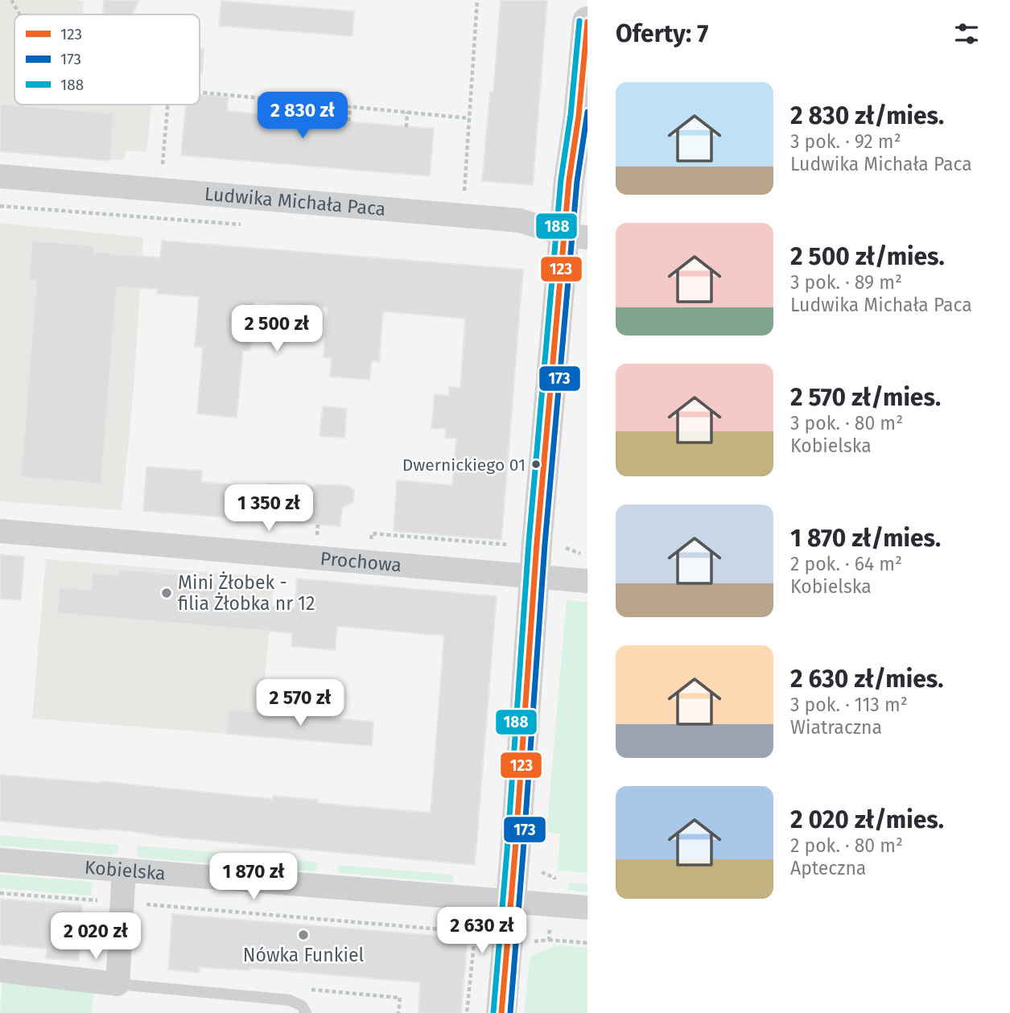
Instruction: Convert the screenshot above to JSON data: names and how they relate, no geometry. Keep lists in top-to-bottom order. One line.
{"streets":{"street":["Ludwika Michała Paca","Prochowa","Kobielska"]},"places":["Dwernickiego 01","Mini Żłobek - filia Żłobka nr 12","Nówka Funkiel"],"lines":["transit line 188","transit line 123","transit line 173"],"legend":["123","173","188"],"page":{"heading":"Oferty: 7","list":[{"name":"2 830 zł/mies.","note":"3 pok. · 92 m² · Ludwika Michała Paca"},{"name":"2 500 zł/mies.","note":"3 pok. · 89 m² · Ludwika Michała Paca"},{"name":"2 570 zł/mies.","note":"3 pok. · 80 m² · Kobielska"},{"name":"1 870 zł/mies.","note":"2 pok. · 64 m² · Kobielska"},{"name":"2 630 zł/mies.","note":"3 pok. · 113 m² · Wiatraczna"},{"name":"2 020 zł/mies.","note":"2 pok. · 80 m² · Apteczna"}],"price":["2 830 zł","2 500 zł","1 350 zł","2 570 zł","1 870 zł","2 630 zł","2 020 zł"]}}
